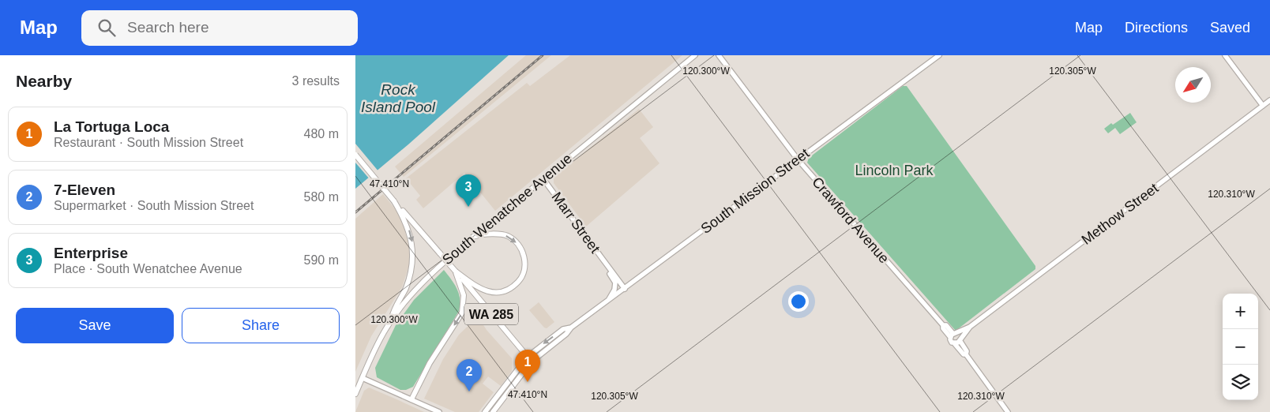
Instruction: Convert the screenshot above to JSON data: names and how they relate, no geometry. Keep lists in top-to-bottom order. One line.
{"streets":{"main road":["South Mission Street","South Wenatchee Avenue","Methow Street","Crawford Avenue","Marr Street","WA 285"]},"crossings":[["South Mission Street","Crawford Avenue"],["South Mission Street","Marr Street"],["South Mission Street","WA 285"],["South Wenatchee Avenue","Marr Street"],["Methow Street","Crawford Avenue"]],"water":["Rock Island Pool"],"parks":["Lincoln Park"],"north":"bottom left","page":{"header":"Map","search":"Search here","nav":["Map","Directions","Saved"],"heading":["Nearby","3 results"],"list":[{"mark":"1","name":"La Tortuga Loca","note":"Restaurant · South Mission Street","value":"480 m"},{"mark":"2","name":"7-Eleven","note":"Supermarket · South Mission Street","value":"580 m"},{"mark":"3","name":"Enterprise","note":"Place · South Wenatchee Avenue","value":"590 m"}],"pins":["3","1","2"],"map_buttons":["+","−"],"buttons":["Save","Share"]},"coordinates":["120.300°W","120.305°W","47.410°N","120.310°W"]}
